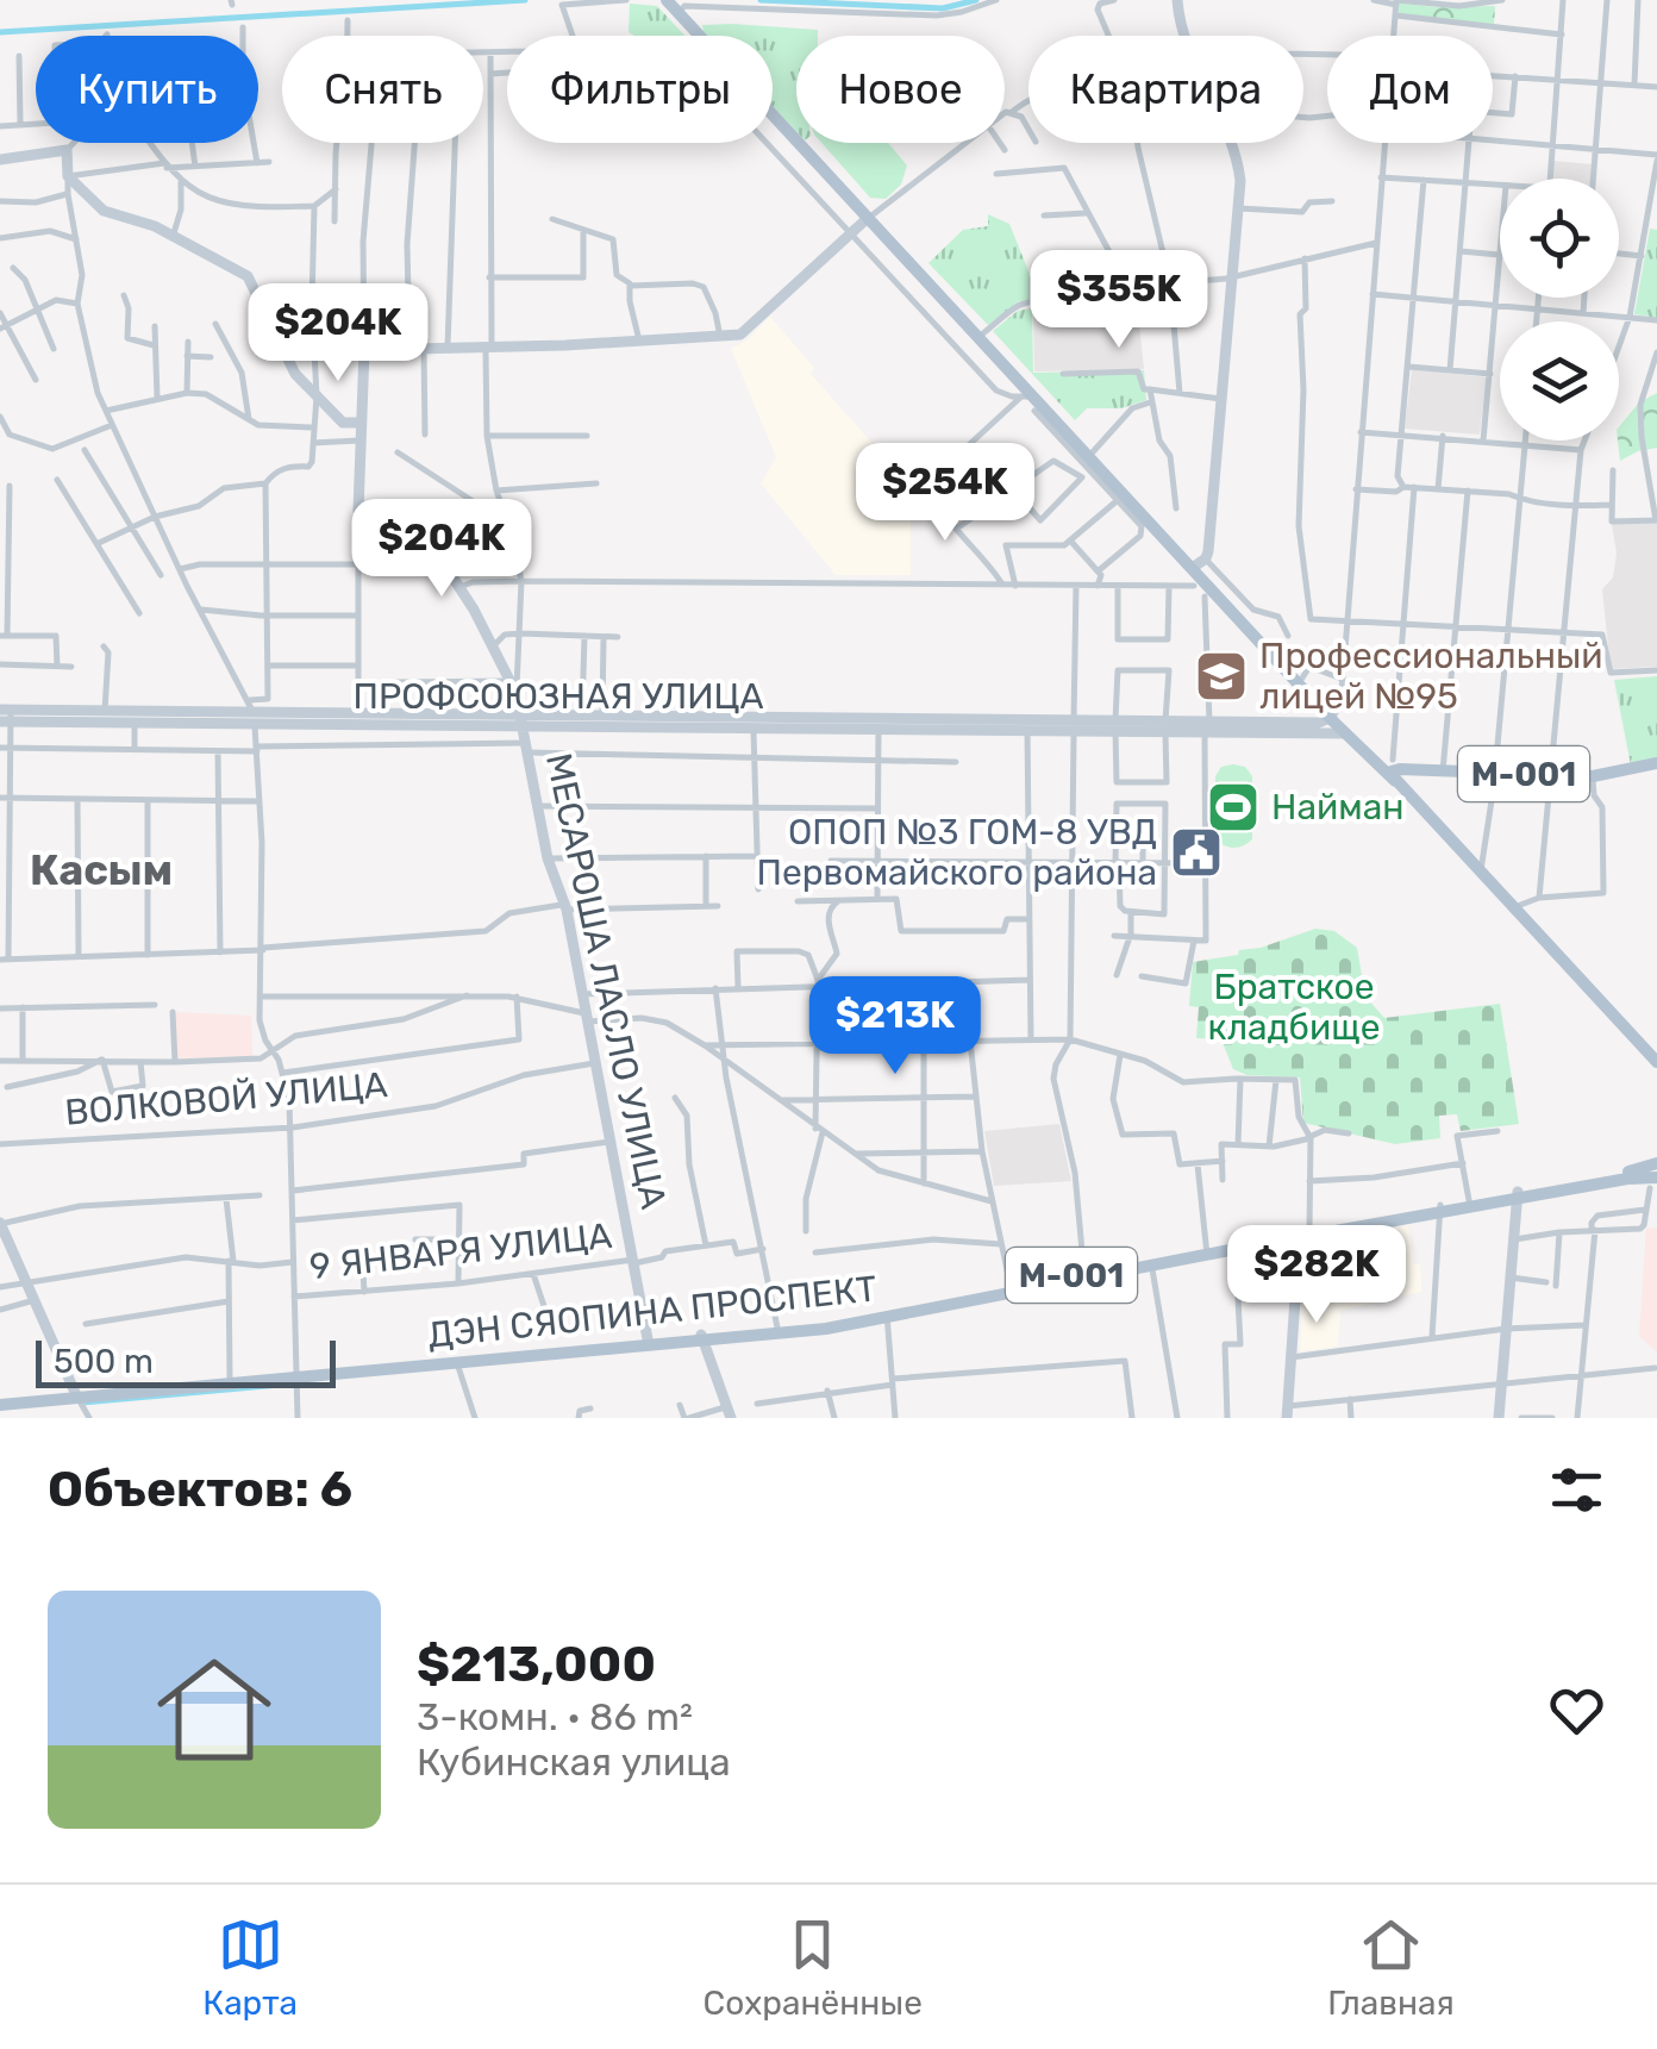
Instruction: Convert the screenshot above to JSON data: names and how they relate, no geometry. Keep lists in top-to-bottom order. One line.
{"streets":{"main road":["М-001","M-001","ДЭН СЯОПИНА ПРОСПЕКТ"],"street":["ПРОФСОЮЗНАЯ УЛИЦА","МЕСАРОША ЛАСЛО УЛИЦА","ВОЛКОВОЙ УЛИЦА","9 ЯНВАРЯ УЛИЦА"]},"crossings":[["ПРОФСОЮЗНАЯ УЛИЦА","МЕСАРОША ЛАСЛО УЛИЦА"],["МЕСАРОША ЛАСЛО УЛИЦА","ВОЛКОВОЙ УЛИЦА"],["МЕСАРОША ЛАСЛО УЛИЦА","9 ЯНВАРЯ УЛИЦА"],["МЕСАРОША ЛАСЛО УЛИЦА","ДЭН СЯОПИНА ПРОСПЕКТ"]],"districts":["Касым"],"parks":["Братское кладбище"],"places":{"school or university":["Профессиональный лицей №95"],"sports":["Найман"],"public building":["ОПОП №3 ГОМ-8 УВД Первомайского района"]},"scale_bar":"500 m","page":{"chip":["Купить","Снять","Фильтры","Новое","Квартира","Дом"],"price":["$355K","$204K","$254K","$204K","$213K","$282K"],"scale":"500 m","heading":"Объектов: 6","list":[{"name":"$213,000","note":"3-комн. · 86 m² · Кубинская улица"}],"tabs":["Карта","Сохранённые","Главная"]}}
